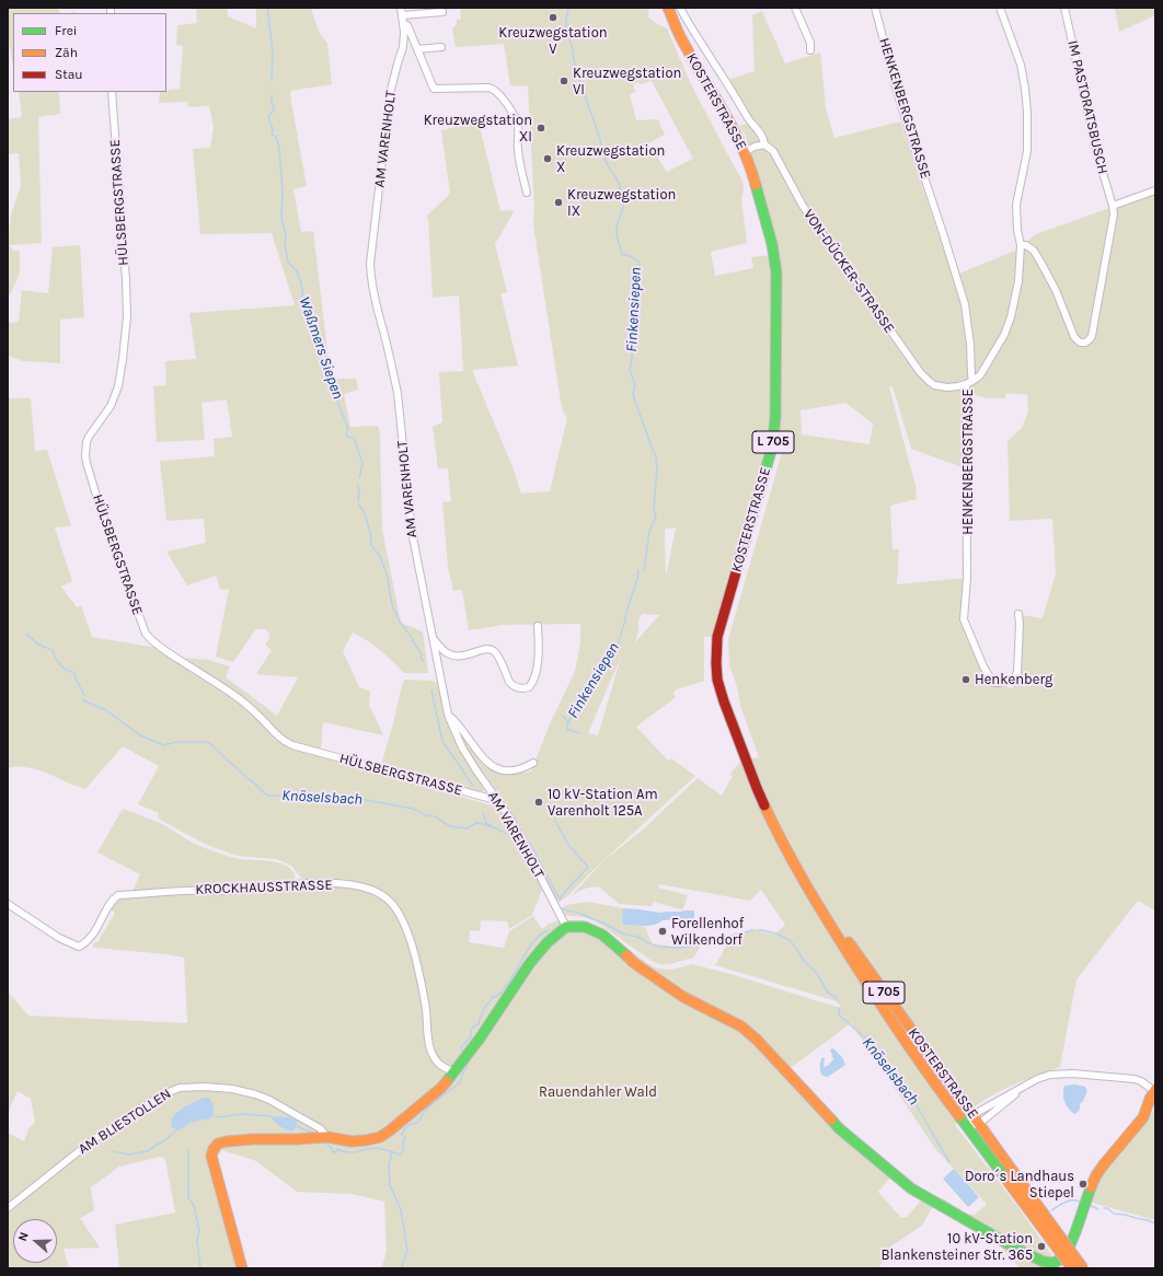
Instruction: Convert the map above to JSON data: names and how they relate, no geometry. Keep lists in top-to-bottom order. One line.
{"streets":{"main road":["KOSTERSTRASSE","L 705"],"street":["IM PASTORATSBUSCH","HENKENBERGSTRASSE","AM VARENHOLT","HÜLSBERGSTRASSE","VON-DÜCKER-STRASSE","KROCKHAUSSTRASSE","AM BLIESTOLLEN"]},"crossings":[["KOSTERSTRASSE","VON-DÜCKER-STRASSE"],["HENKENBERGSTRASSE","VON-DÜCKER-STRASSE"],["AM VARENHOLT","HÜLSBERGSTRASSE"]],"water":["Finkensiepen","Waßmers Siepen","Knöselsbach"],"parks":["Rauendahler Wald"],"places":["Kreuzwegstation V","Kreuzwegstation VI","Kreuzwegstation XI","Kreuzwegstation X","Kreuzwegstation IX","Henkenberg","10 kV-Station Am Varenholt 125A","Forellenhof Wilkendorf","Doro´s Landhaus Stiepel","10 kV-Station Blankensteiner Str. 365"],"legend":["Frei","Zäh","Stau"],"north":"left"}
